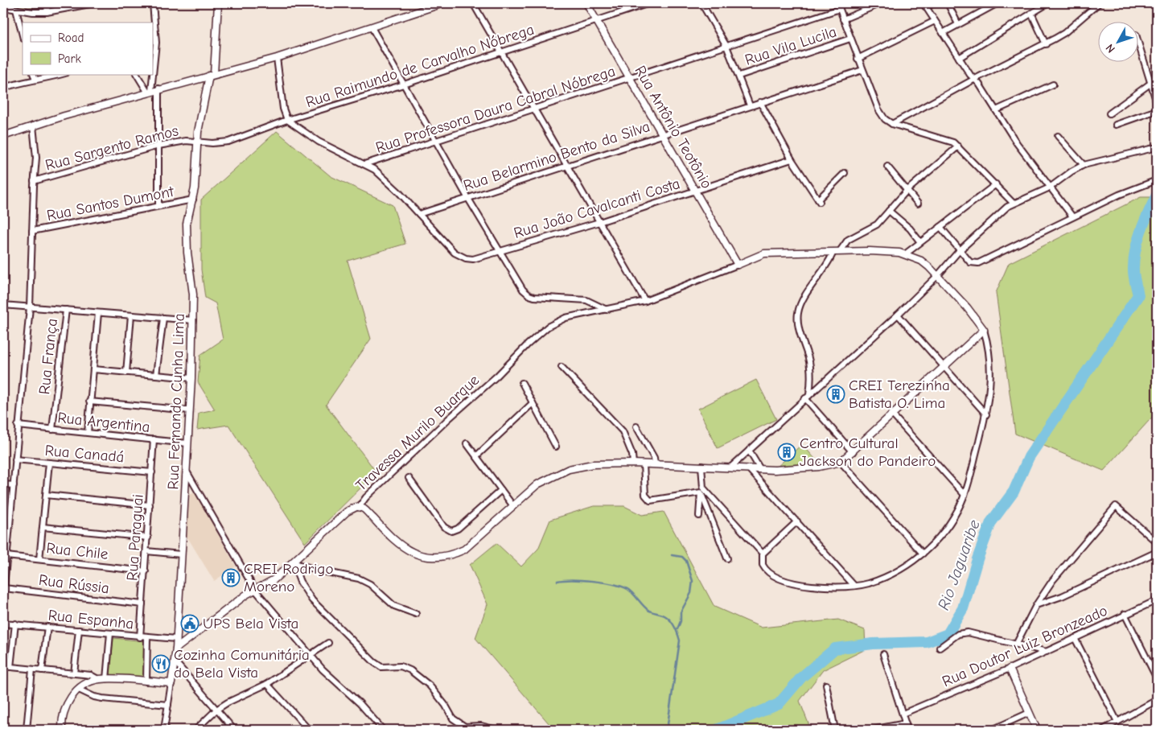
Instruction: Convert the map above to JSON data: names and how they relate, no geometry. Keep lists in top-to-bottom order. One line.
{"streets":{"street":["Rua Vila Lucila","Rua Raimundo de Carvalho Nóbrega","Rua Professora Daura Cabral Nóbrega","Rua Antônio Teotônio","Rua Sargento Ramos","Rua Belarmino Bento da Silva","Rua Santos Dumont","Rua João Cavalcanti Costa","Rua França","Rua Fernando Cunha Lima","Rua Argentina","Travessa Murilo Buarque","Rua Canadá","Rua Paraguai","Rua Chile","Rua Rússia","Rua Espanha","Rua Doutor Luiz Bronzeado"]},"crossings":[["Rua Raimundo de Carvalho Nóbrega","Rua Antônio Teotônio"],["Rua Raimundo de Carvalho Nóbrega","Rua Sargento Ramos"],["Rua Raimundo de Carvalho Nóbrega","Rua João Cavalcanti Costa"],["Rua Raimundo de Carvalho Nóbrega","Rua Fernando Cunha Lima"],["Rua Professora Daura Cabral Nóbrega","Rua Antônio Teotônio"],["Rua Professora Daura Cabral Nóbrega","Rua João Cavalcanti Costa"],["Rua Antônio Teotônio","Rua Belarmino Bento da Silva"],["Rua Antônio Teotônio","Rua João Cavalcanti Costa"],["Rua Antônio Teotônio","Travessa Murilo Buarque"],["Rua Sargento Ramos","Rua Fernando Cunha Lima"],["Rua Belarmino Bento da Silva","Rua João Cavalcanti Costa"],["Rua Santos Dumont","Rua Fernando Cunha Lima"],["Rua França","Rua Argentina"],["Rua Fernando Cunha Lima","Rua Argentina"],["Rua Fernando Cunha Lima","Travessa Murilo Buarque"],["Rua Fernando Cunha Lima","Rua Espanha"],["Rua Argentina","Rua Paraguai"],["Rua Canadá","Rua Paraguai"],["Rua Paraguai","Rua Chile"],["Rua Paraguai","Rua Rússia"],["Rua Paraguai","Rua Espanha"]],"water":["Rio Jaguaribe"],"places":{"building":["CREI Terezinha Batista O. Lima","Centro Cultural Jackson do Pandeiro","CREI Rodrigo Moreno"],"public building":["UPS Bela Vista"],"restaurant":["Cozinha Comunitária do Bela Vista"]},"legend":["Road","Park"],"north":"bottom left"}
